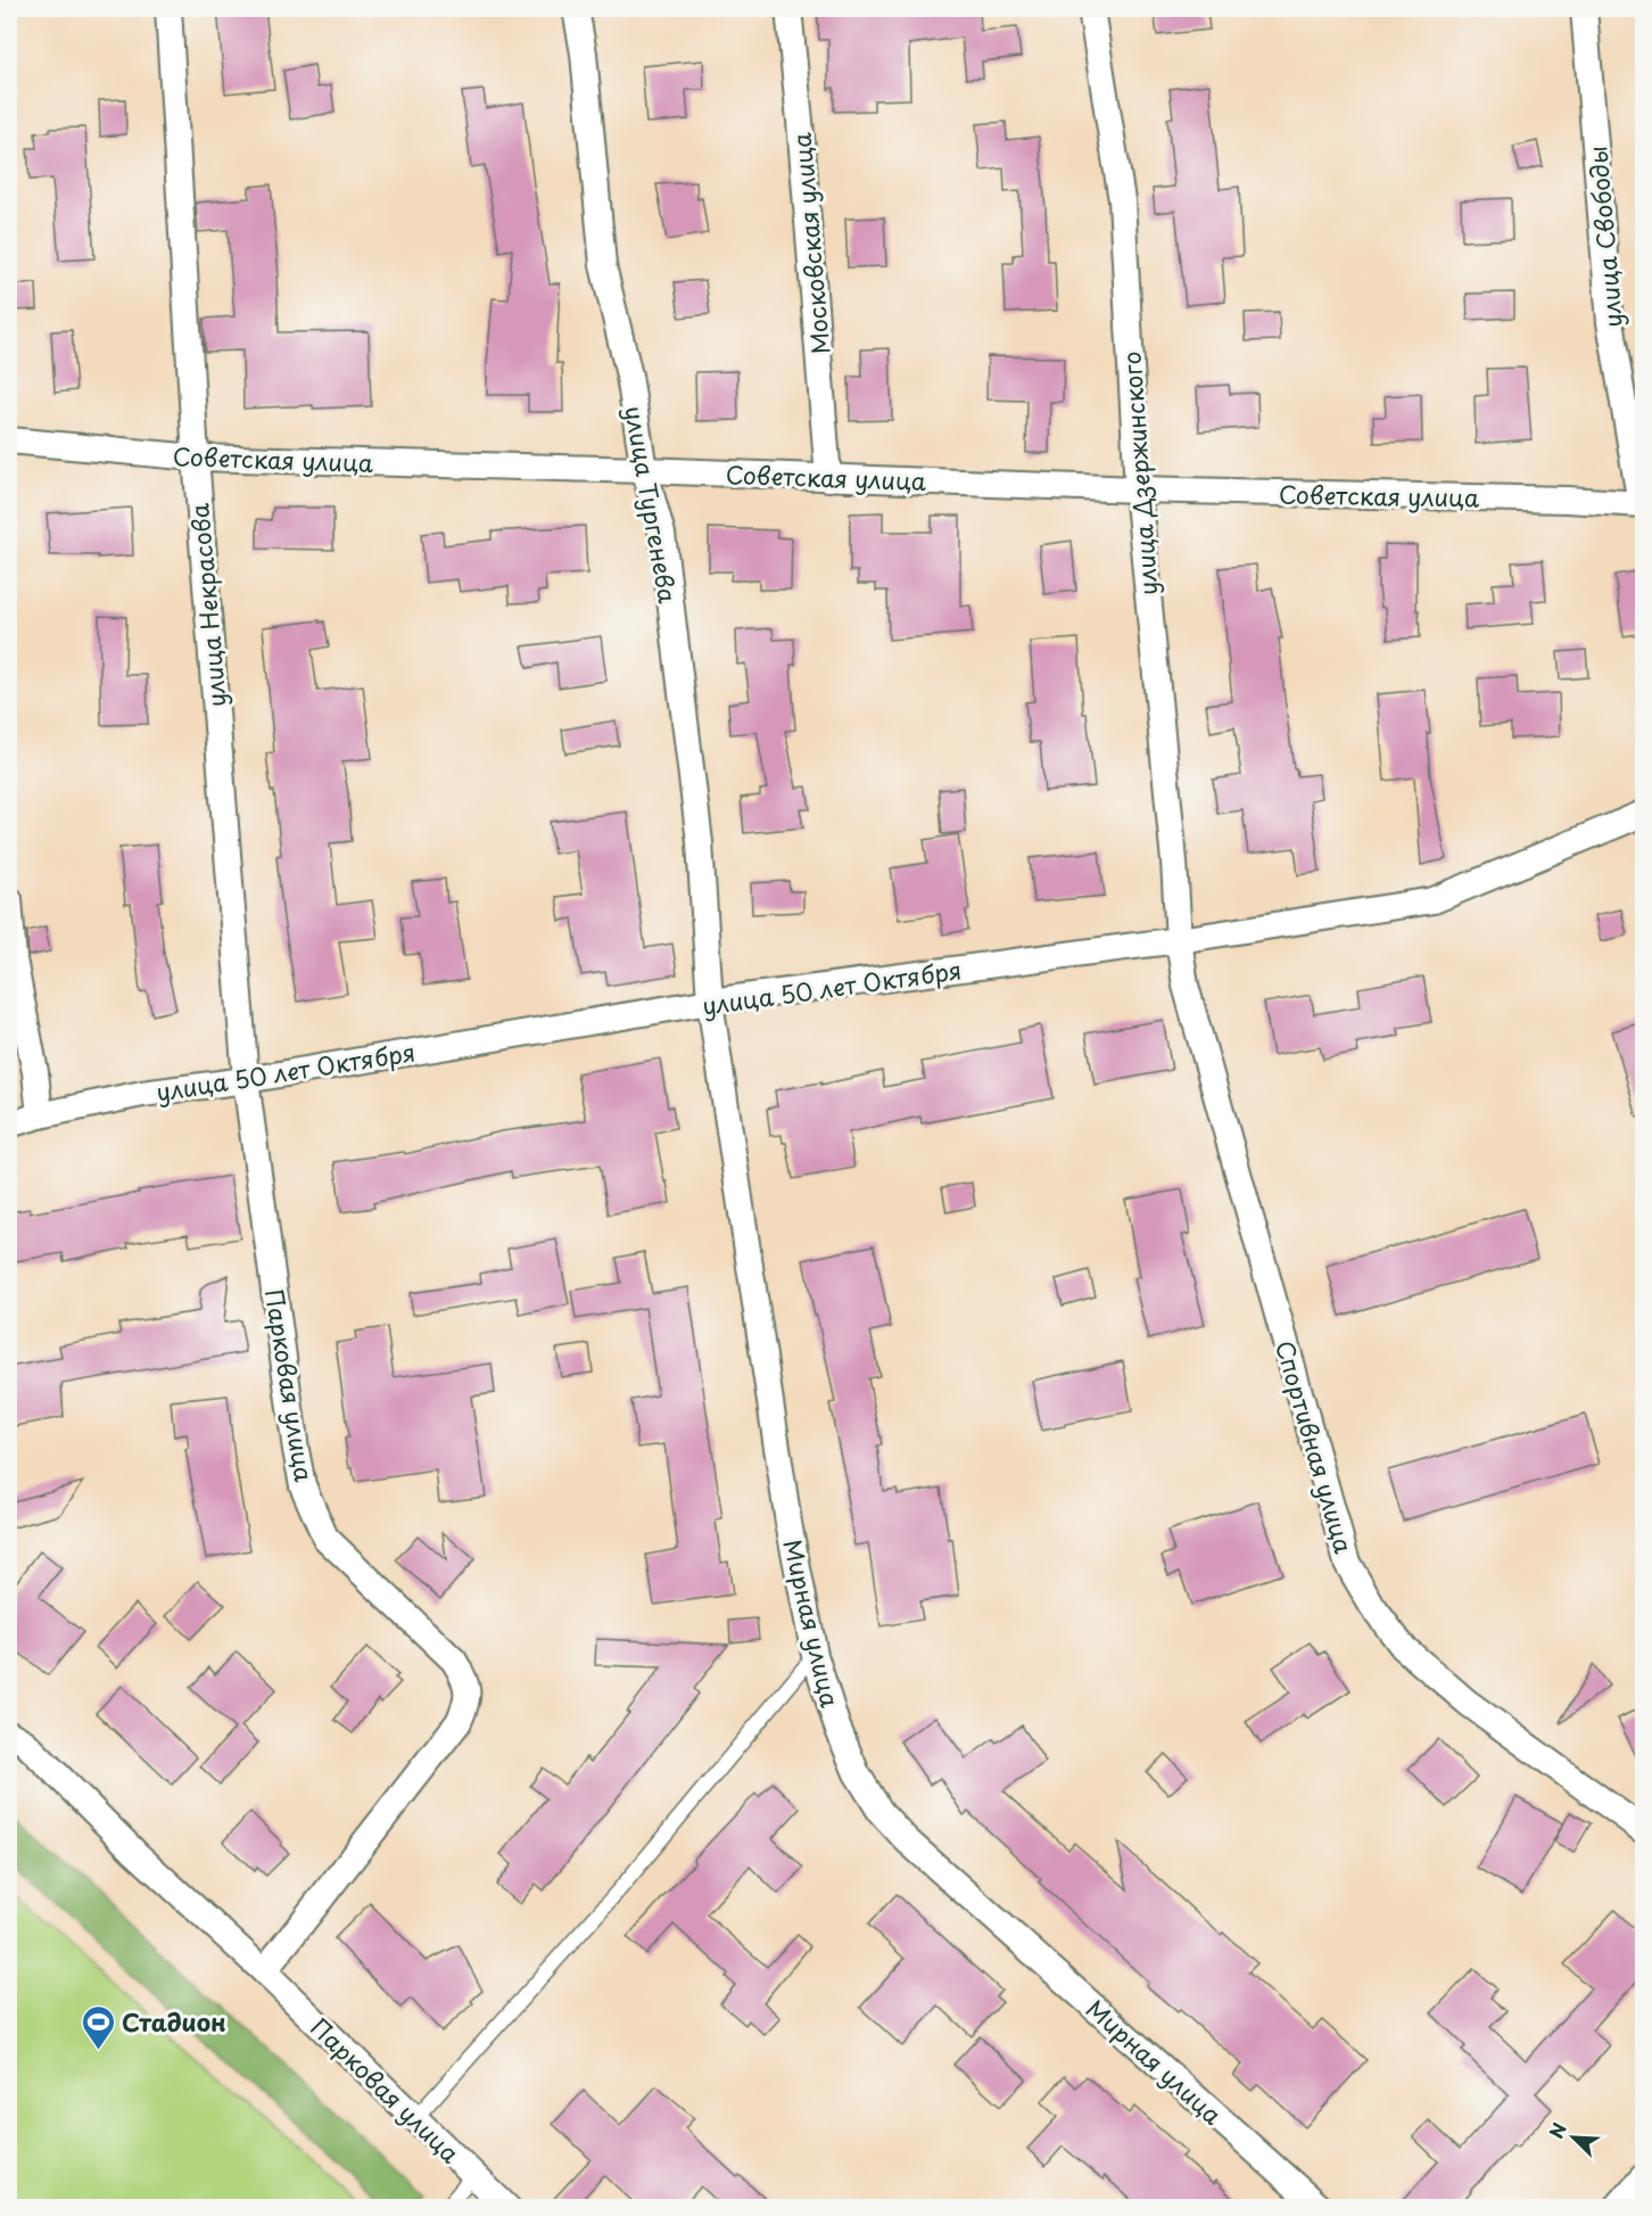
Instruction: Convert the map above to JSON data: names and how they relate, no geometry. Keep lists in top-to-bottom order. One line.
{"streets":{"street":["улица Свободы","Московская улица","Советская улица","улица Дзержинского","улица Тургенева","улица Некрасова","улица 50 лет Октября","Парковая улица","Спортивная улица","Мирная улица"]},"crossings":[["улица Свободы","Советская улица"],["Московская улица","Советская улица"],["Советская улица","улица Дзержинского"],["Советская улица","улица Тургенева"],["Советская улица","улица Некрасова"],["улица Дзержинского","улица 50 лет Октября"],["улица Дзержинского","Спортивная улица"],["улица Тургенева","улица 50 лет Октября"],["улица Тургенева","Мирная улица"],["улица Некрасова","улица 50 лет Октября"],["улица Некрасова","Парковая улица"],["улица 50 лет Октября","Парковая улица"],["улица 50 лет Октября","Спортивная улица"],["улица 50 лет Октября","Мирная улица"]],"places":{"sports":["Стадион"]},"north":"top left"}
